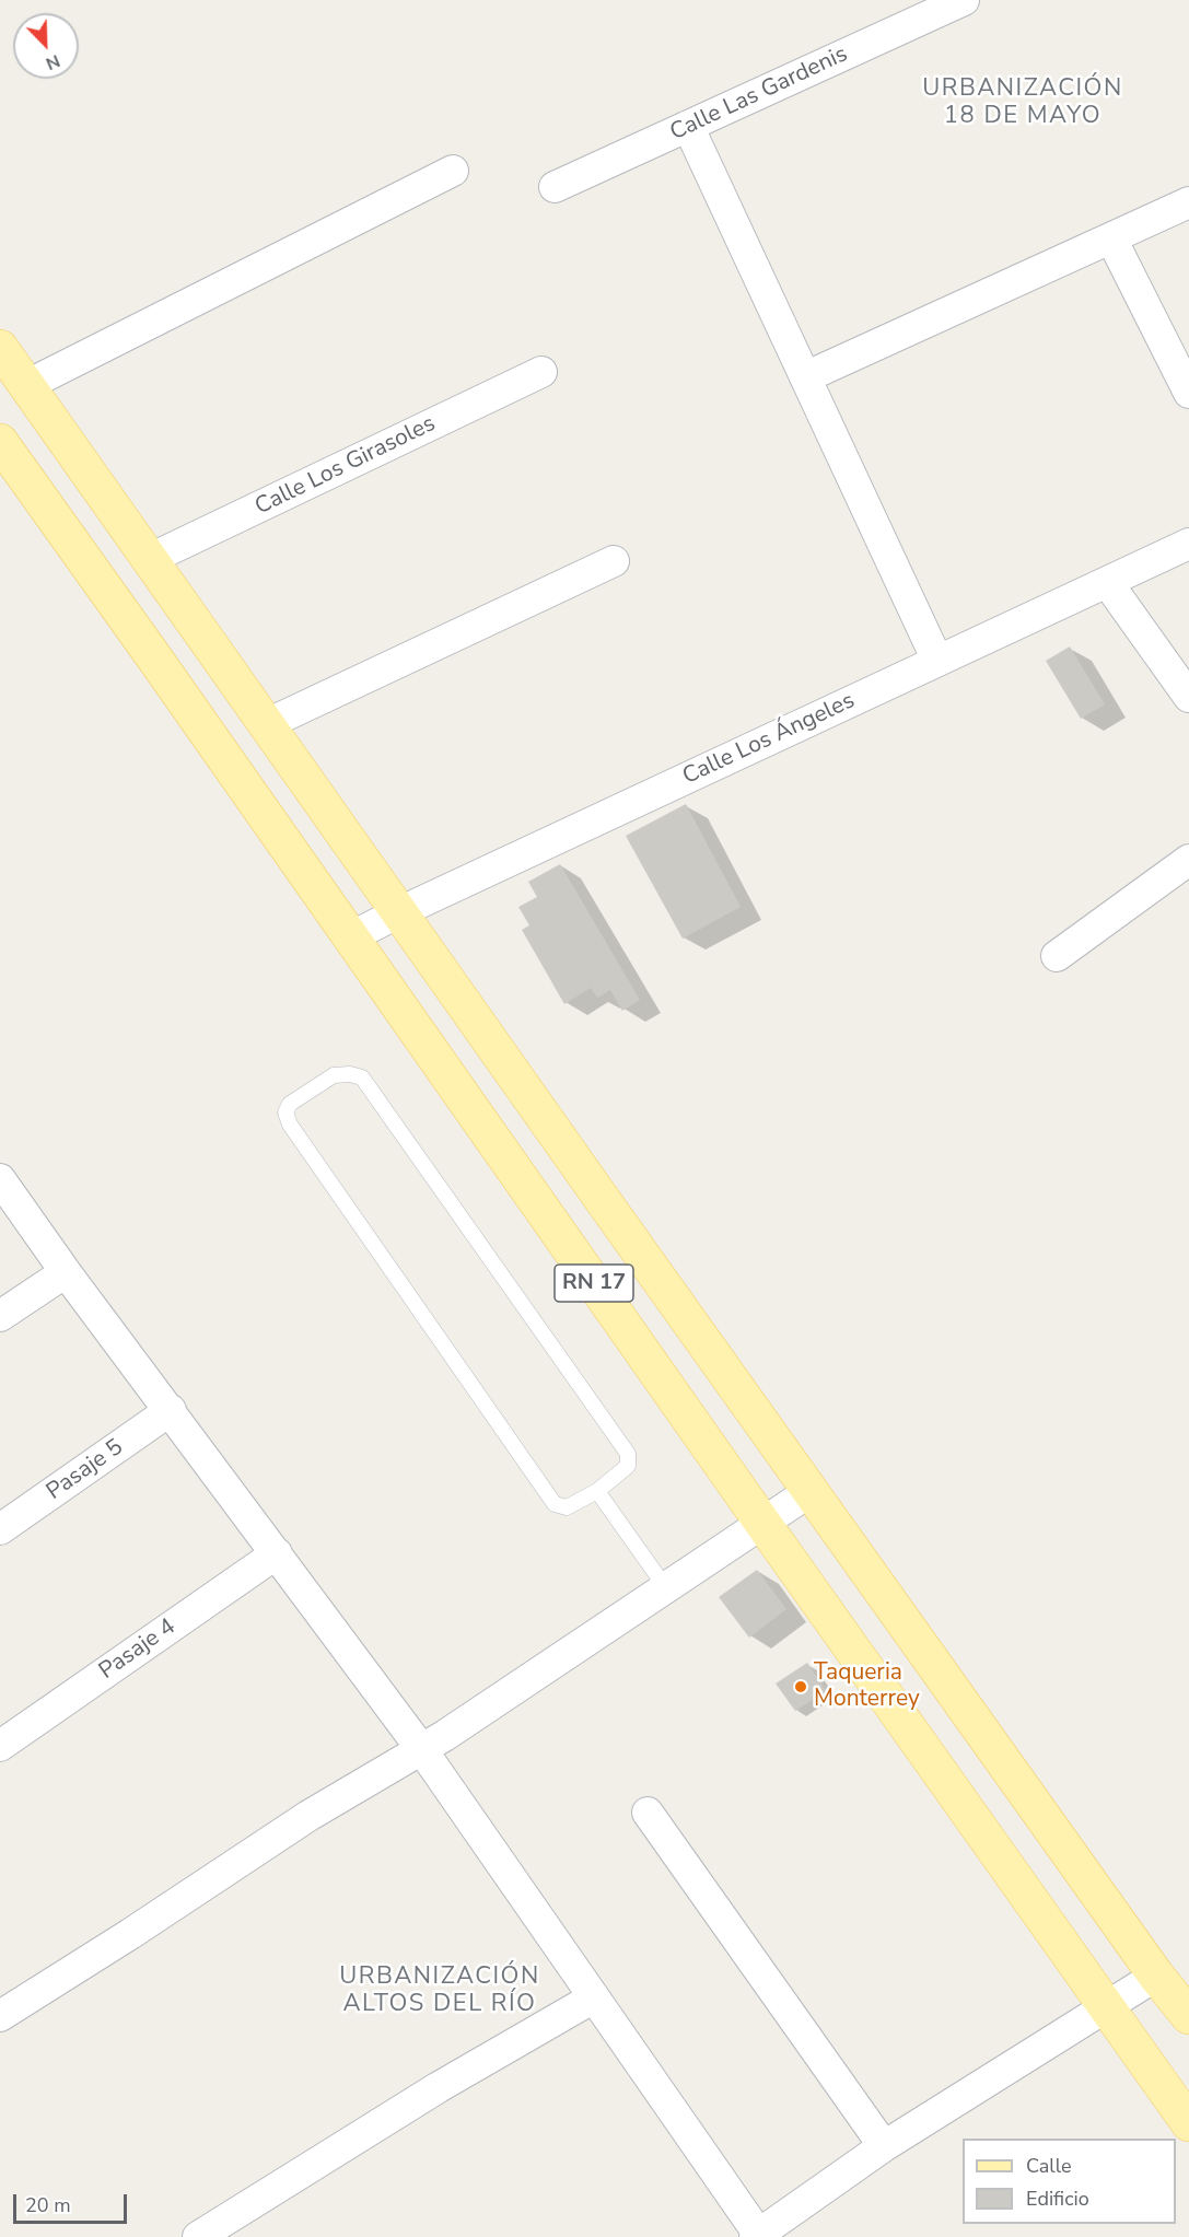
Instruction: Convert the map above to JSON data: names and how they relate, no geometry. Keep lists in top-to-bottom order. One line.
{"streets":{"main road":["RN 17"],"street":["Calle Las Gardenis","Calle Los Girasoles","Calle Los Ángeles","Pasaje 5","Pasaje 4"]},"crossings":[["Calle Los Girasoles","RN 17"],["Calle Los Ángeles","RN 17"]],"districts":["URBANIZACIÓN 18 DE MAYO","URBANIZACIÓN ALTOS DEL RÍO"],"places":["Taqueria Monterrey"],"legend":["Calle","Edificio"],"scale_bar":"20 m","north":"bottom right"}
